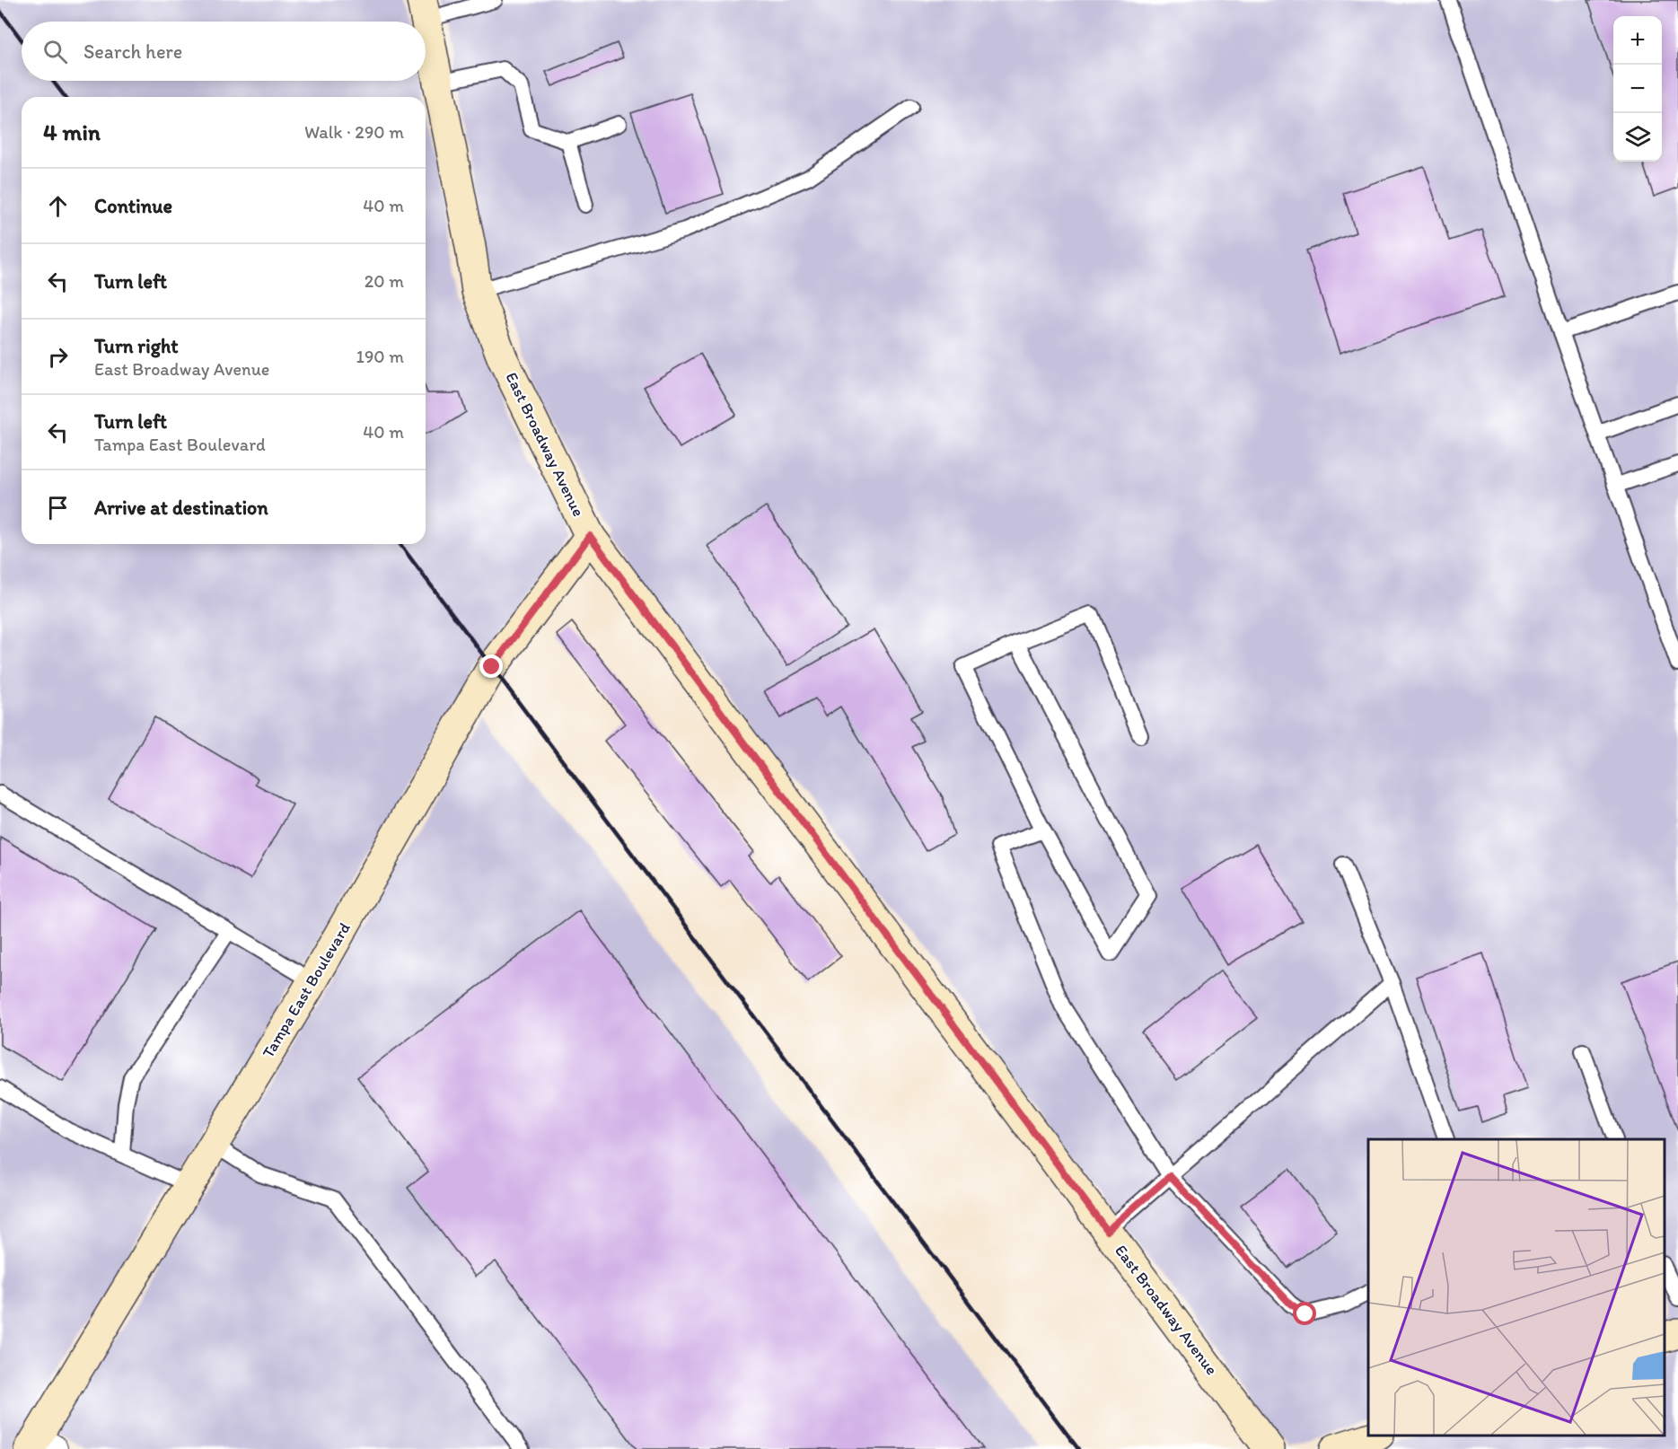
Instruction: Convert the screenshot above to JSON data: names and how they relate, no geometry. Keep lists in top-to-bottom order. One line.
{"streets":{"main road":["East Broadway Avenue","Tampa East Boulevard"]},"crossings":[["East Broadway Avenue","Tampa East Boulevard"]],"page":{"map_buttons":["+","−"],"search":"Search here","heading":["4 min","Walk · 290 m"],"list":[["Continue","40 m"],["Turn left","20 m"],["Turn right","East Broadway Avenue","190 m"],["Turn left","Tampa East Boulevard","40 m"],"Arrive at destination"]}}
